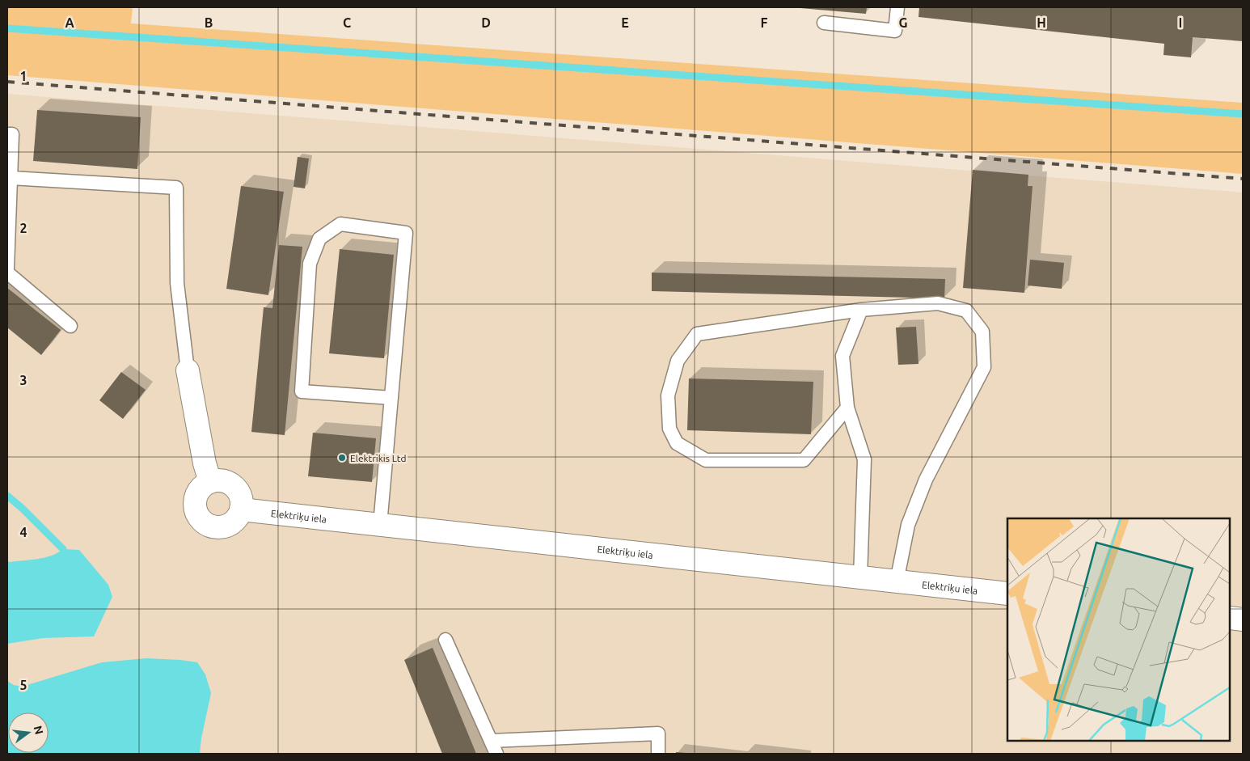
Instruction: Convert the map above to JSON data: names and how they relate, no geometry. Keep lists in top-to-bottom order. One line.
{"streets":{"street":["Elektriķu iela"]},"places":["Elektrikis Ltd"],"north":"right","grid":{"columns":["A","B","C","D","E","F","G","H","I"],"rows":["1","2","3","4","5"]}}
